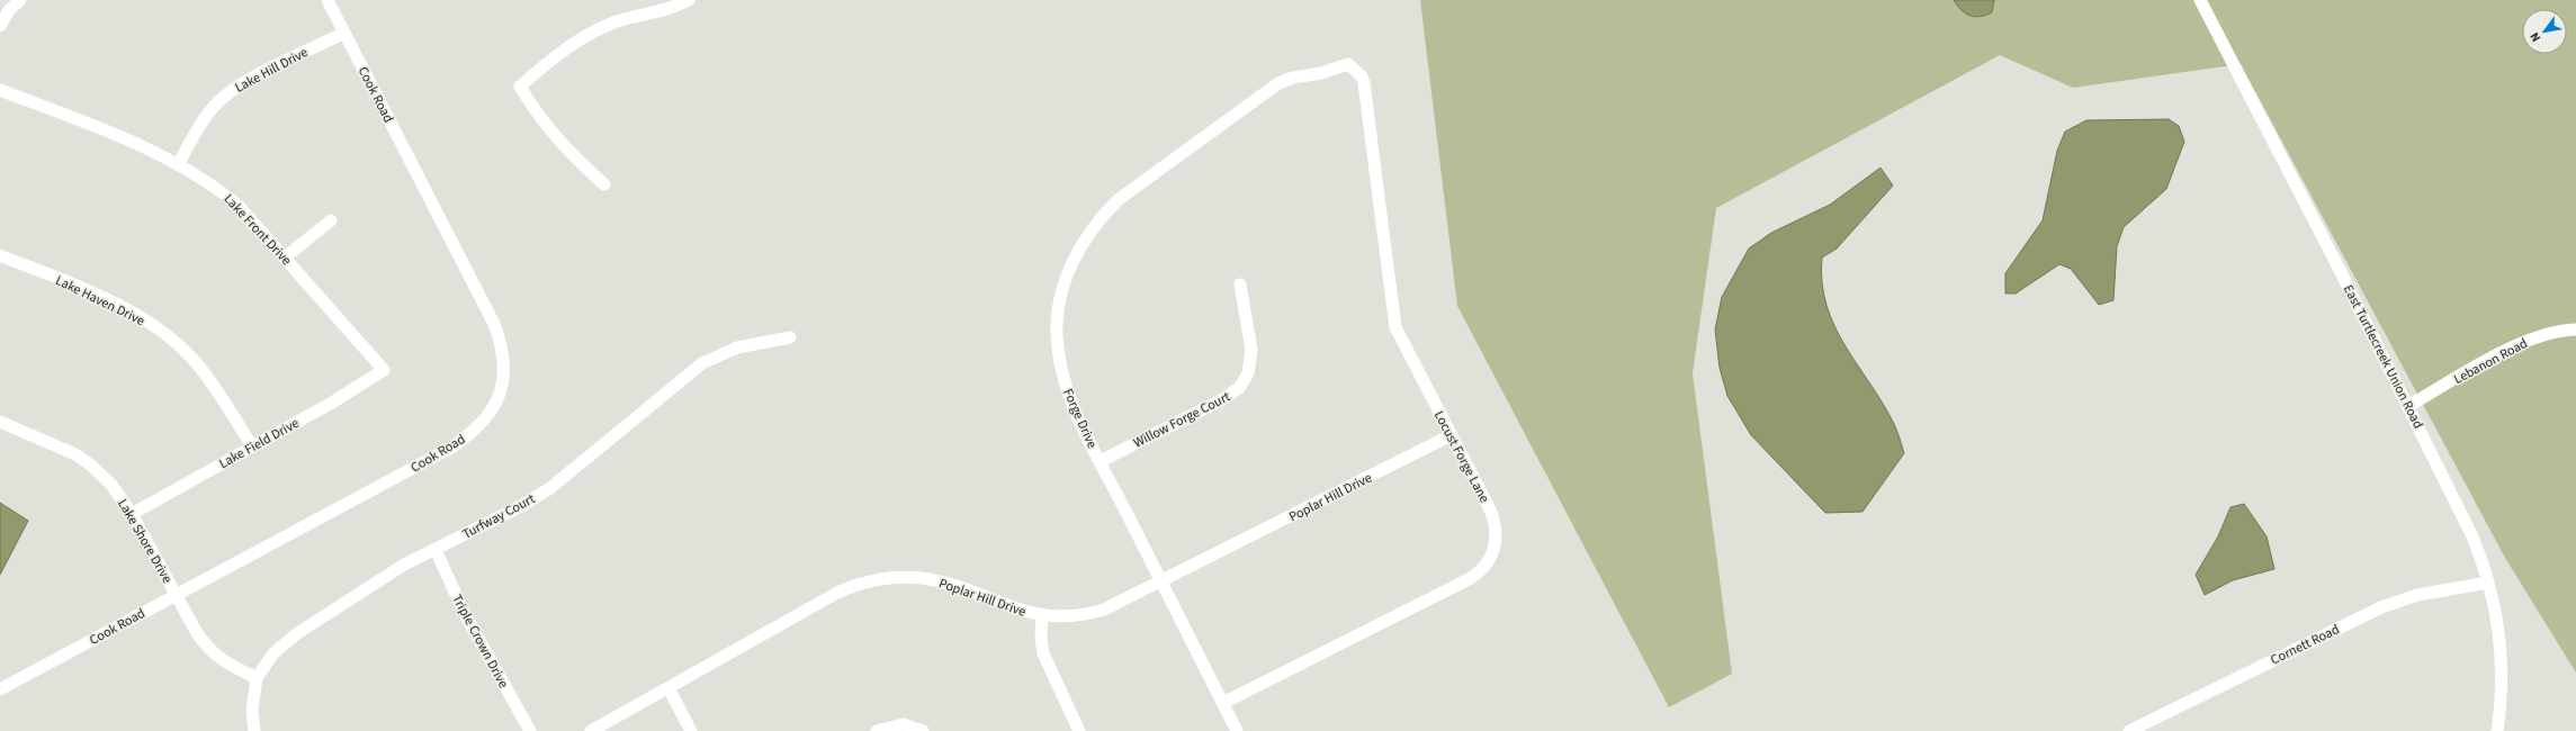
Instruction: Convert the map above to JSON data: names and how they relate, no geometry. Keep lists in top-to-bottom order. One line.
{"streets":{"street":["Lake Hill Drive","Cook Road","Lake Front Drive","Lake Haven Drive","East Turtlecreek Union Road","Lebanon Road","Forge Drive","Willow Forge Court","Lake Field Drive","Locust Forge Lane","Poplar Hill Drive","Turfway Court","Lake Shore Drive","Triple Crown Drive","Cornett Road"]},"crossings":[["Lake Hill Drive","Cook Road"],["Lake Hill Drive","Lake Front Drive"],["Cook Road","Lake Shore Drive"],["Lake Front Drive","Lake Field Drive"],["Lake Haven Drive","Lake Field Drive"],["East Turtlecreek Union Road","Lebanon Road"],["East Turtlecreek Union Road","Cornett Road"],["Forge Drive","Willow Forge Court"],["Forge Drive","Locust Forge Lane"],["Forge Drive","Poplar Hill Drive"],["Lake Field Drive","Lake Shore Drive"],["Locust Forge Lane","Poplar Hill Drive"],["Turfway Court","Lake Shore Drive"],["Turfway Court","Triple Crown Drive"]],"north":"bottom left"}
